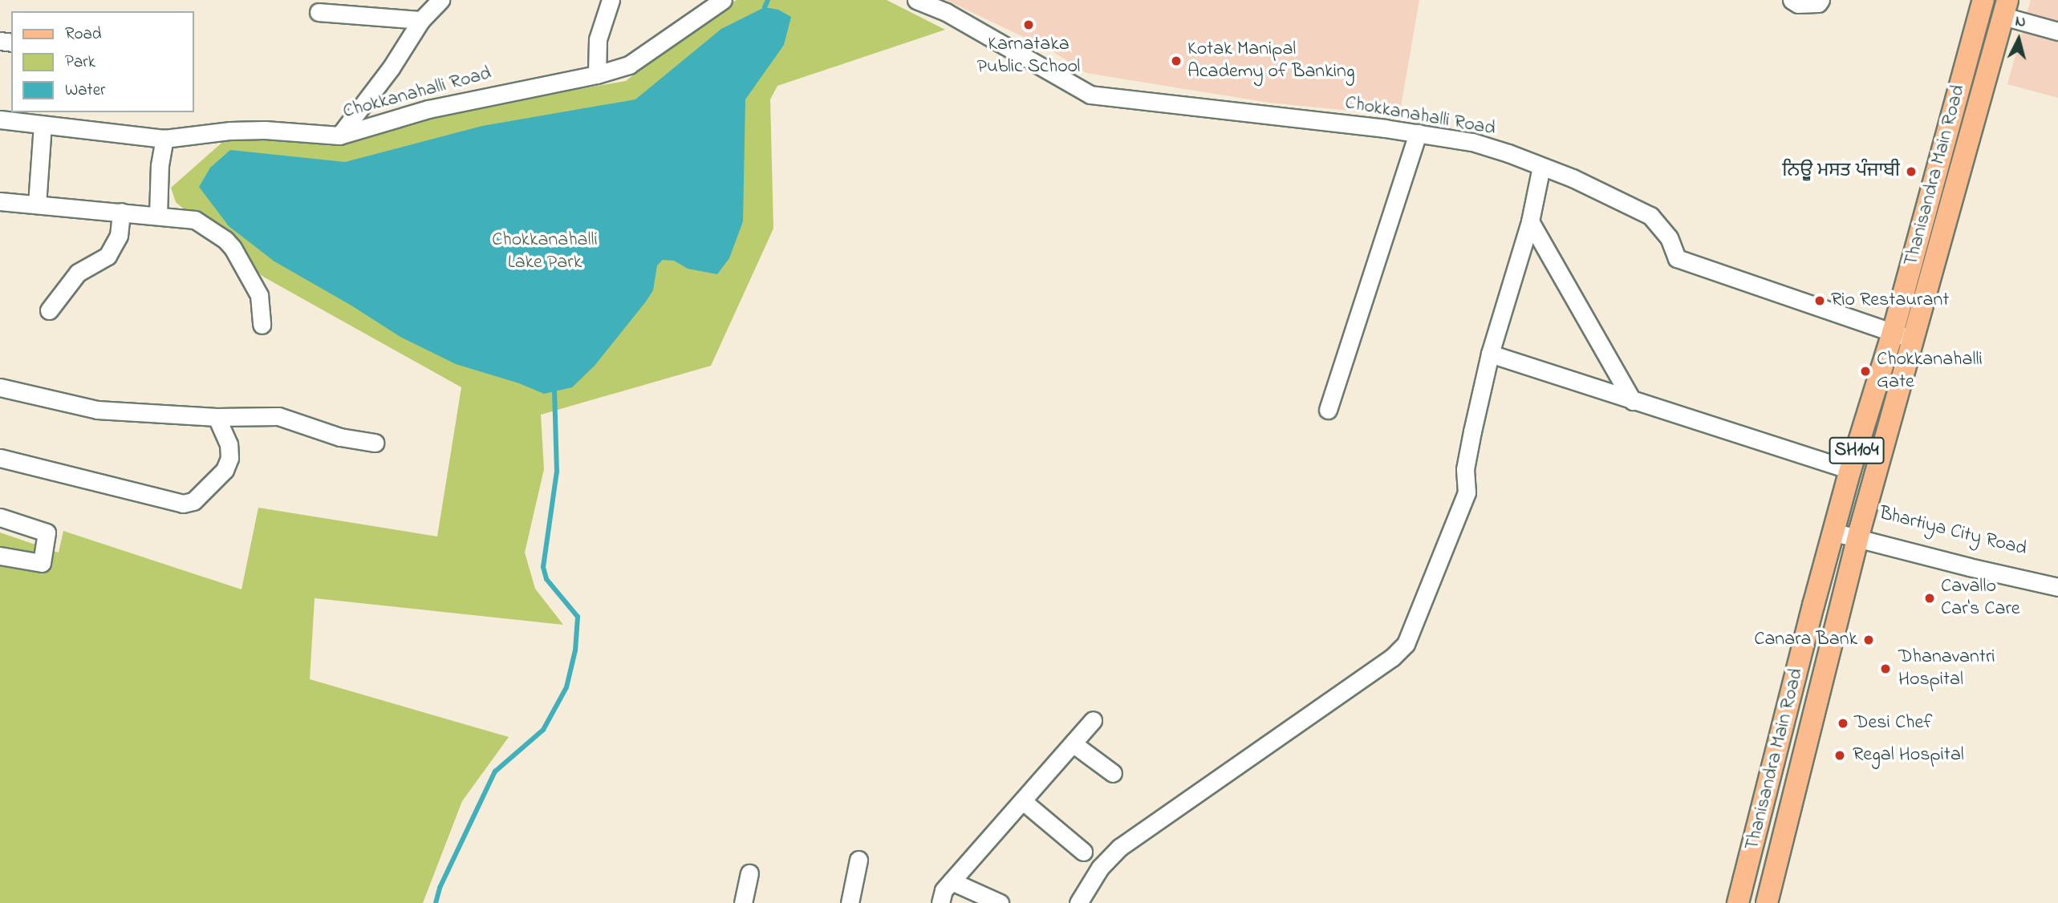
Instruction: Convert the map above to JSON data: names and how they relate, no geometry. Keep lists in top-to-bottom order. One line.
{"streets":{"main road":["Thanisandra Main Road","SH104"],"street":["Chokkanahalli Road","Bhartiya City Road"]},"crossings":[["Chokkanahalli Road","Thanisandra Main Road"],["Thanisandra Main Road","Bhartiya City Road"]],"parks":["Chokkanahalli Lake Park"],"places":["Karnataka Public School","Kotak Manipal Academy of Banking","ਨਿਉੁੂ ਮਸਤ ਪੰਜਾਬੀ","Rio Restaurant","Chokkanahalli Gate","Cavallo Car's Care","Canara Bank","Dhanavantri Hospital","Desi Chef","Regal Hospital"],"legend":["Road","Park","Water"],"north":"top"}
